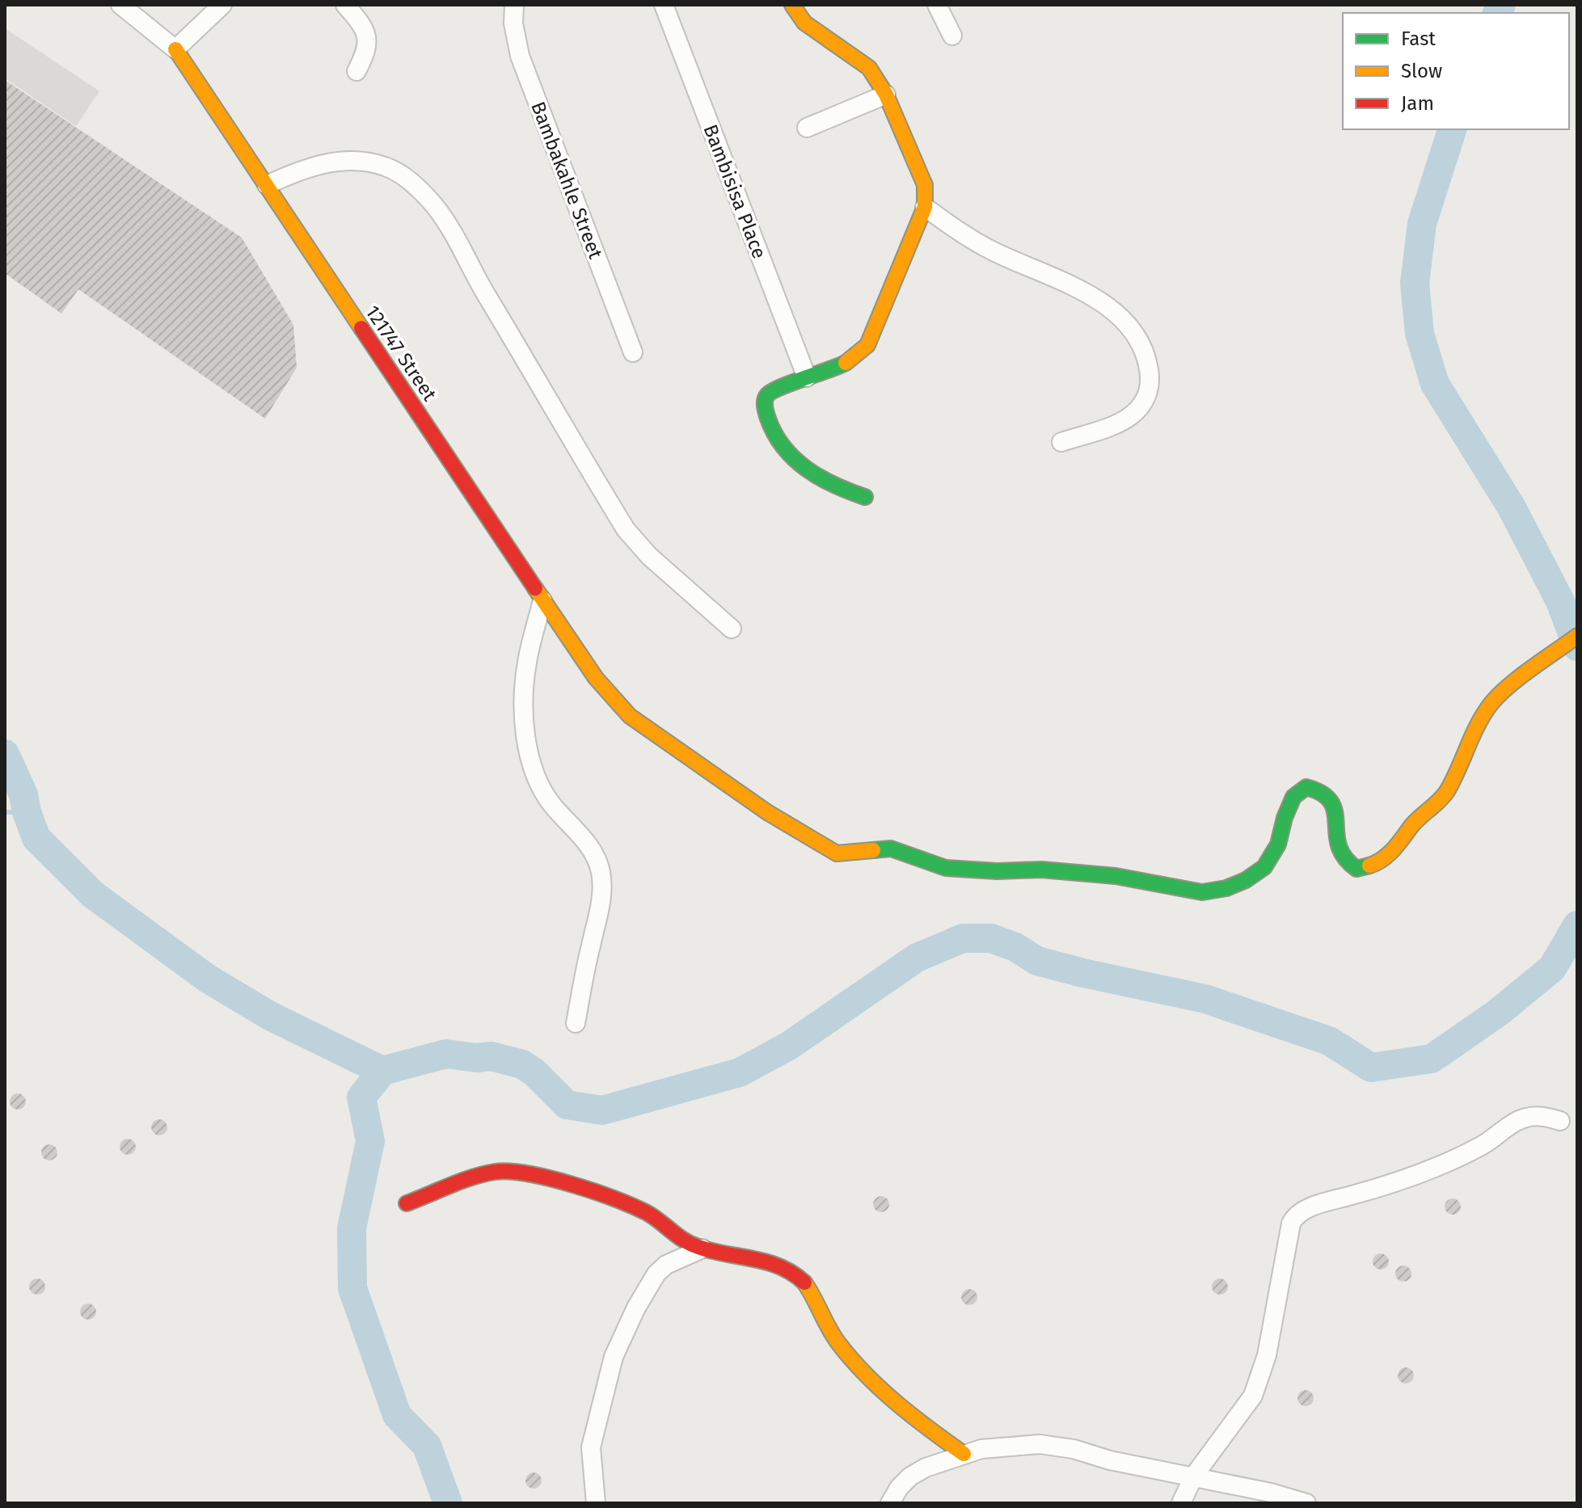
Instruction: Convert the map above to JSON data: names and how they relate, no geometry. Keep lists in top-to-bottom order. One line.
{"streets":{"street":["Bambakahle Street","Bambisisa Place","121747 Street"]},"legend":["Fast","Slow","Jam"]}
